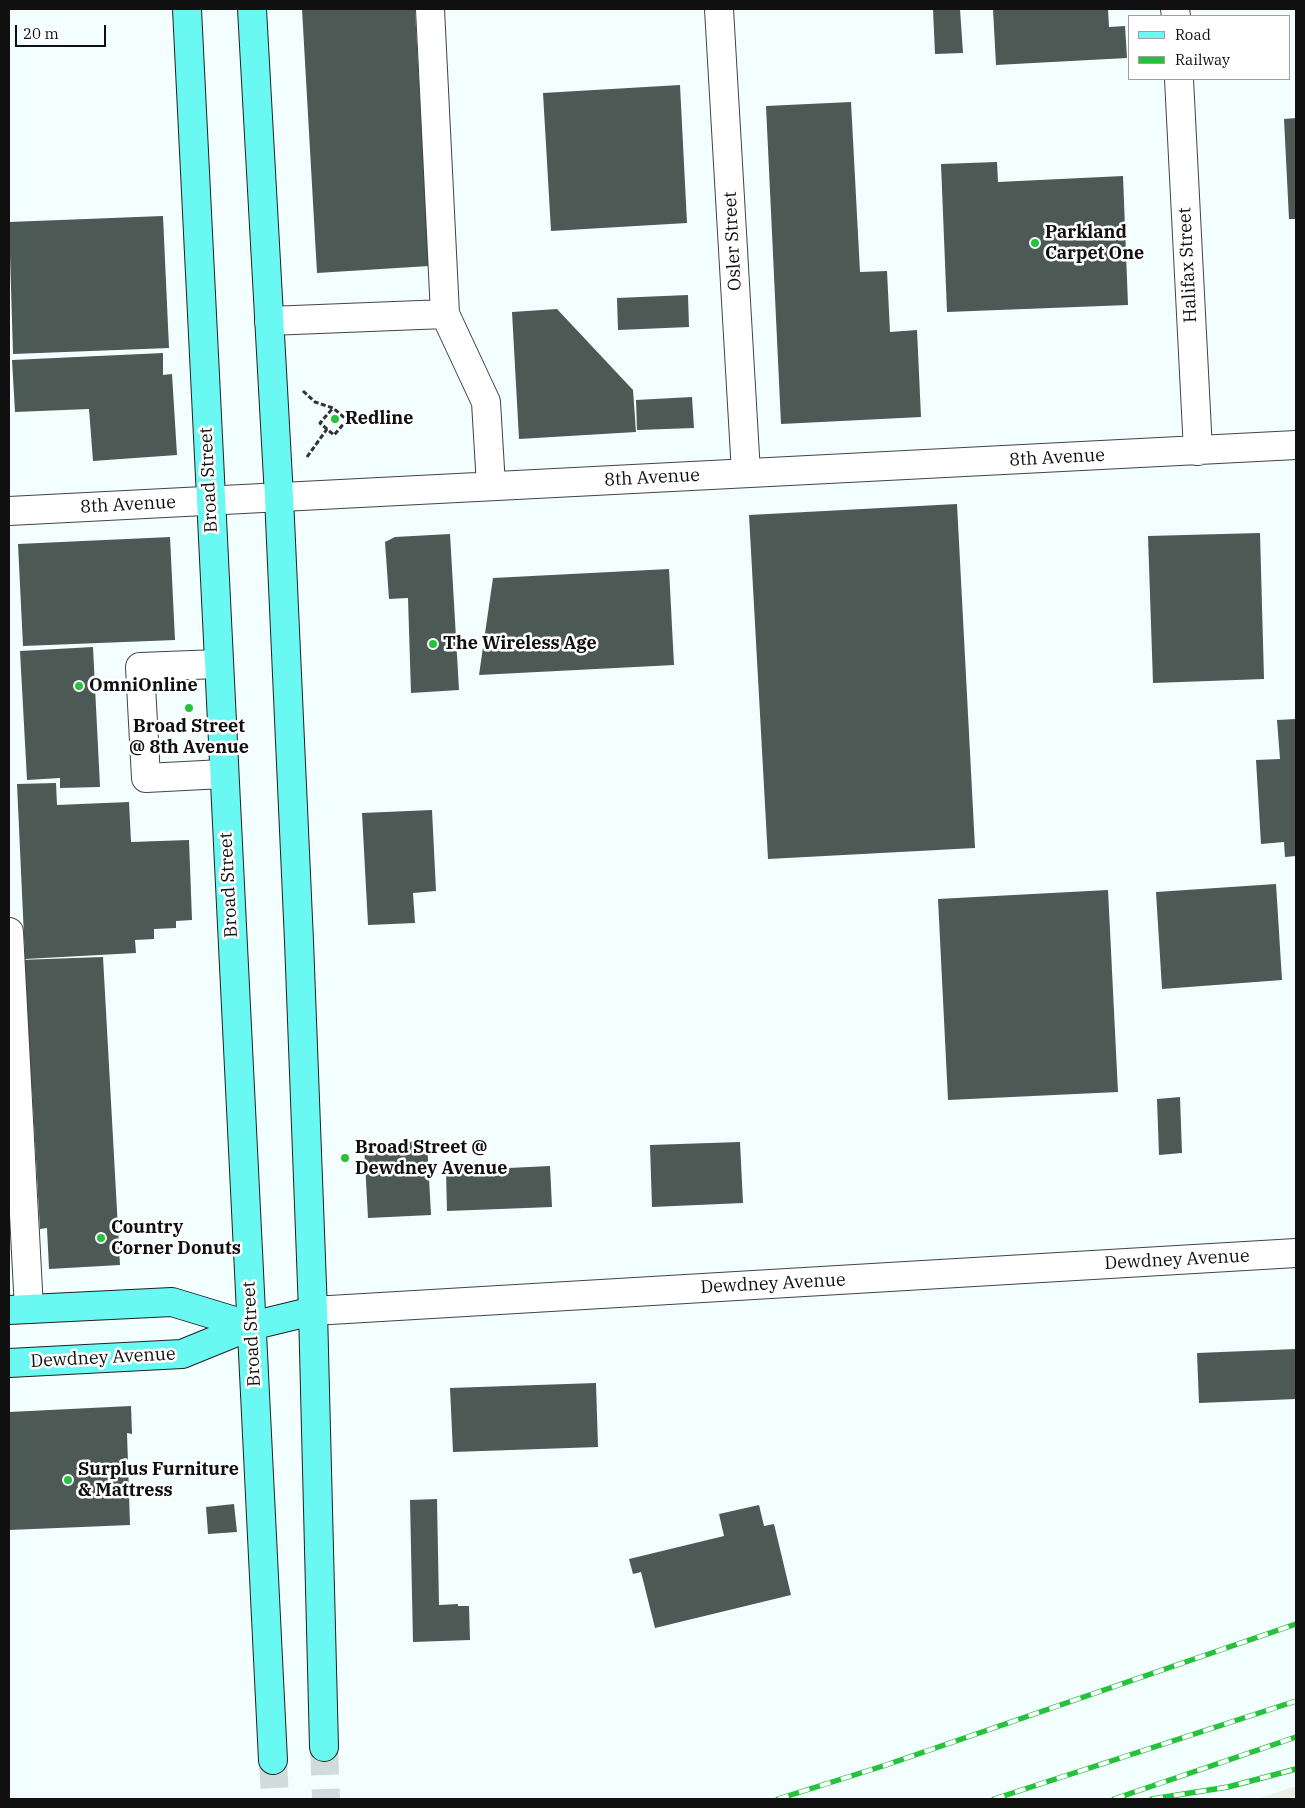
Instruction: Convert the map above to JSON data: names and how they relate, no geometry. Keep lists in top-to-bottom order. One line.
{"streets":{"main road":["Broad Street","Dewdney Avenue"],"street":["Osler Street","Halifax Street","8th Avenue"]},"crossings":[["Osler Street","8th Avenue"],["Halifax Street","8th Avenue"],["8th Avenue","Broad Street"],["Broad Street","Dewdney Avenue"]],"places":["Parkland Carpet One","Redline","The Wireless Age","OmniOnline","Broad Street @ 8th Avenue","Broad Street @ Dewdney Avenue","Country Corner Donuts","Surplus Furniture & Mattress"],"legend":["Road","Railway"],"scale_bar":"20 m"}
